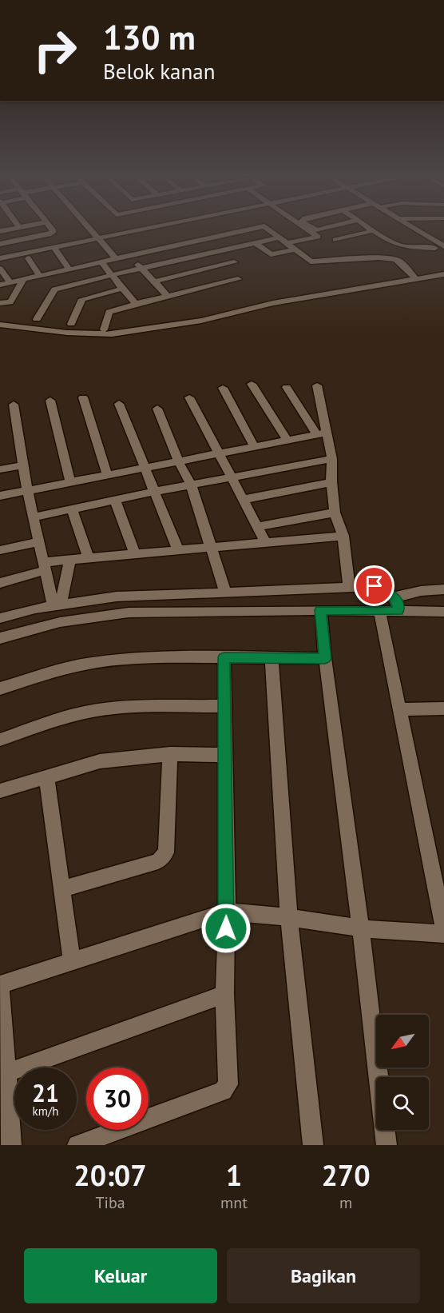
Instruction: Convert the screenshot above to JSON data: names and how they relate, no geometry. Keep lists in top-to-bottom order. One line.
{"north":"bottom left","page":{"turn":["130 m","Belok kanan"],"speed":"21 km/h","limit":"30","eta":["20:07","Tiba","1","mnt","270","m"],"buttons":["Keluar","Bagikan"]}}
